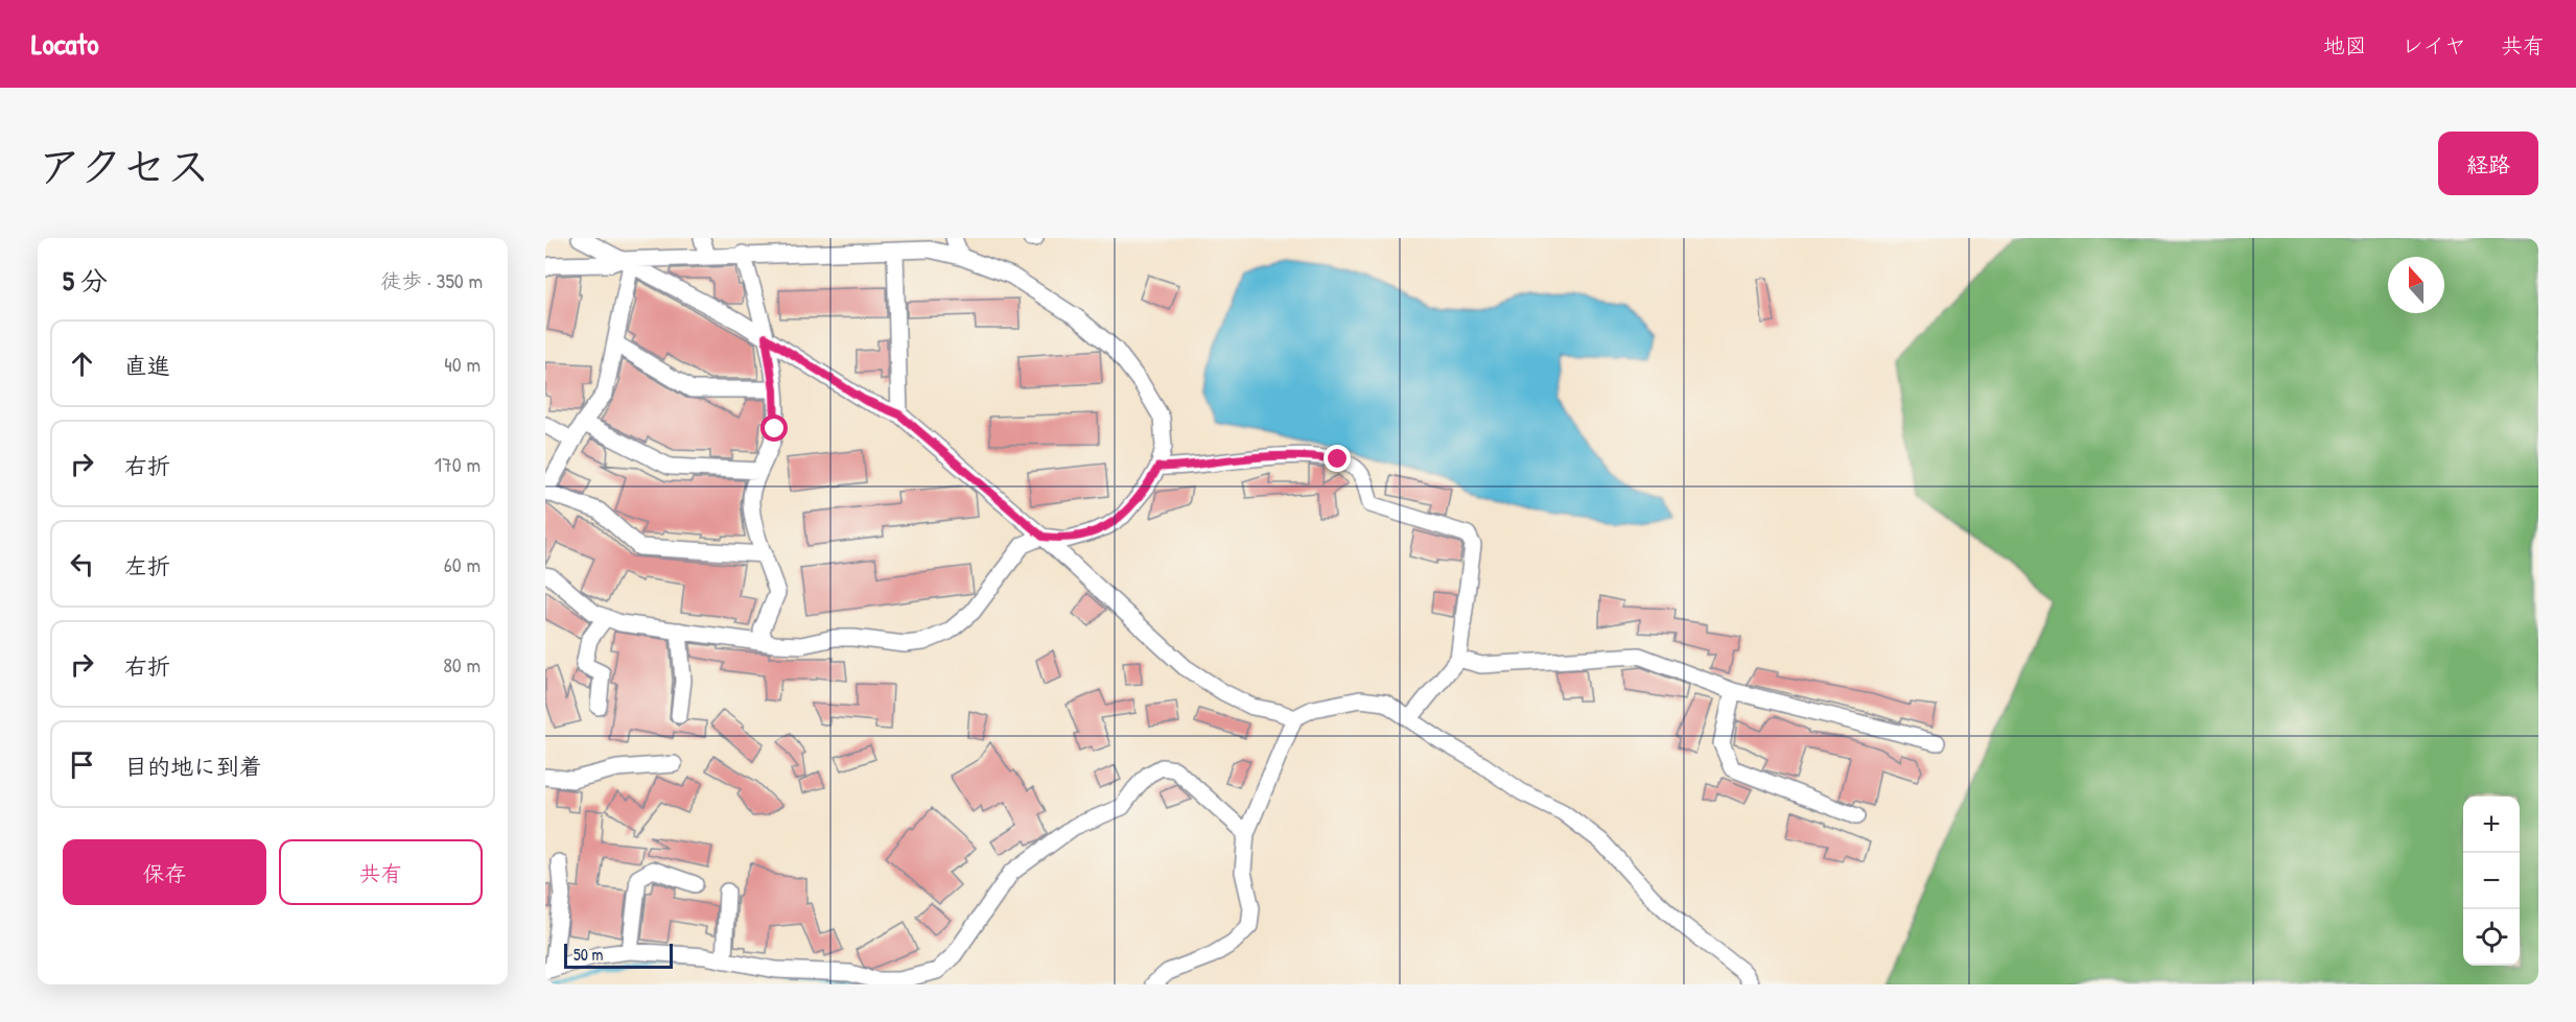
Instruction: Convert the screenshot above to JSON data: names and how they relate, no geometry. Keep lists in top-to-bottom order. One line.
{"scale_bar":"50 m","north":"top","page":{"header":"Locato","nav":["地図","レイヤ","共有"],"title":"アクセス","buttons":["経路",["保存","共有"]],"heading":["5 分","徒歩 · 350 m"],"list":[["直進","40 m"],["右折","170 m"],["左折","60 m"],["右折","80 m"],"目的地に到着"],"map_buttons":["+","−"],"scale":"50 m"}}
